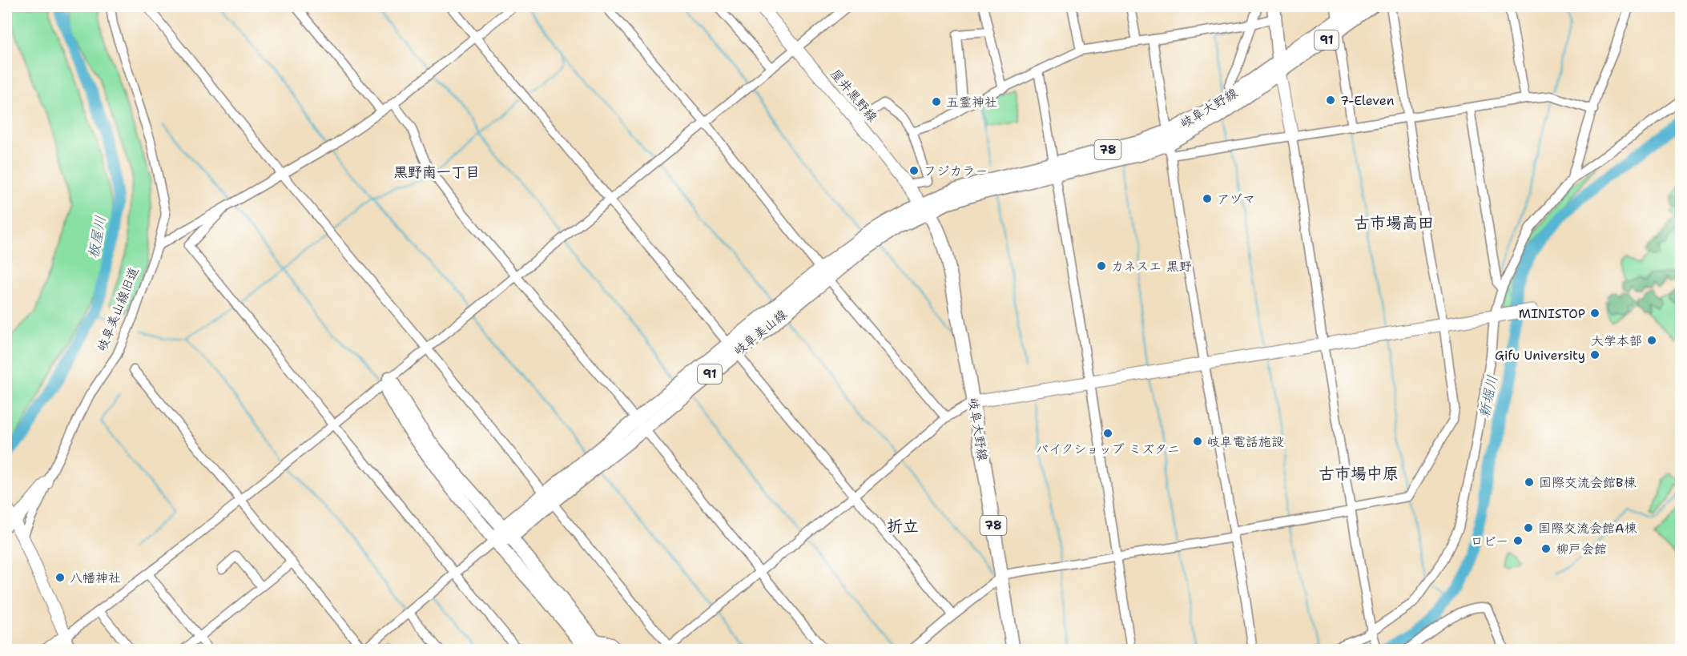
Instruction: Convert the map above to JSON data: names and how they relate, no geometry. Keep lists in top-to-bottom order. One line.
{"streets":{"main road":["91","岐阜大野線","78","岐阜美山線"],"street":["屋井黒野線","岐阜美山線旧道"]},"crossings":[["91","岐阜大野線"],["屋井黒野線","岐阜大野線"],["屋井黒野線","岐阜美山線"],["岐阜大野線","岐阜美山線"]],"districts":["黒野南一丁目","古市場高田","古市場中原","折立"],"water":["板屋川","新堀川"],"places":["7-Eleven","五霊神社","フジカラー","アヅマ","カネスエ 黒野","MINISTOP","大学本部","Gifu University","バイクショップ ミズタニ","岐阜電話施設","国際交流会館B棟","国際交流会館A棟","ロビー","柳戸会館","八幡神社"]}
